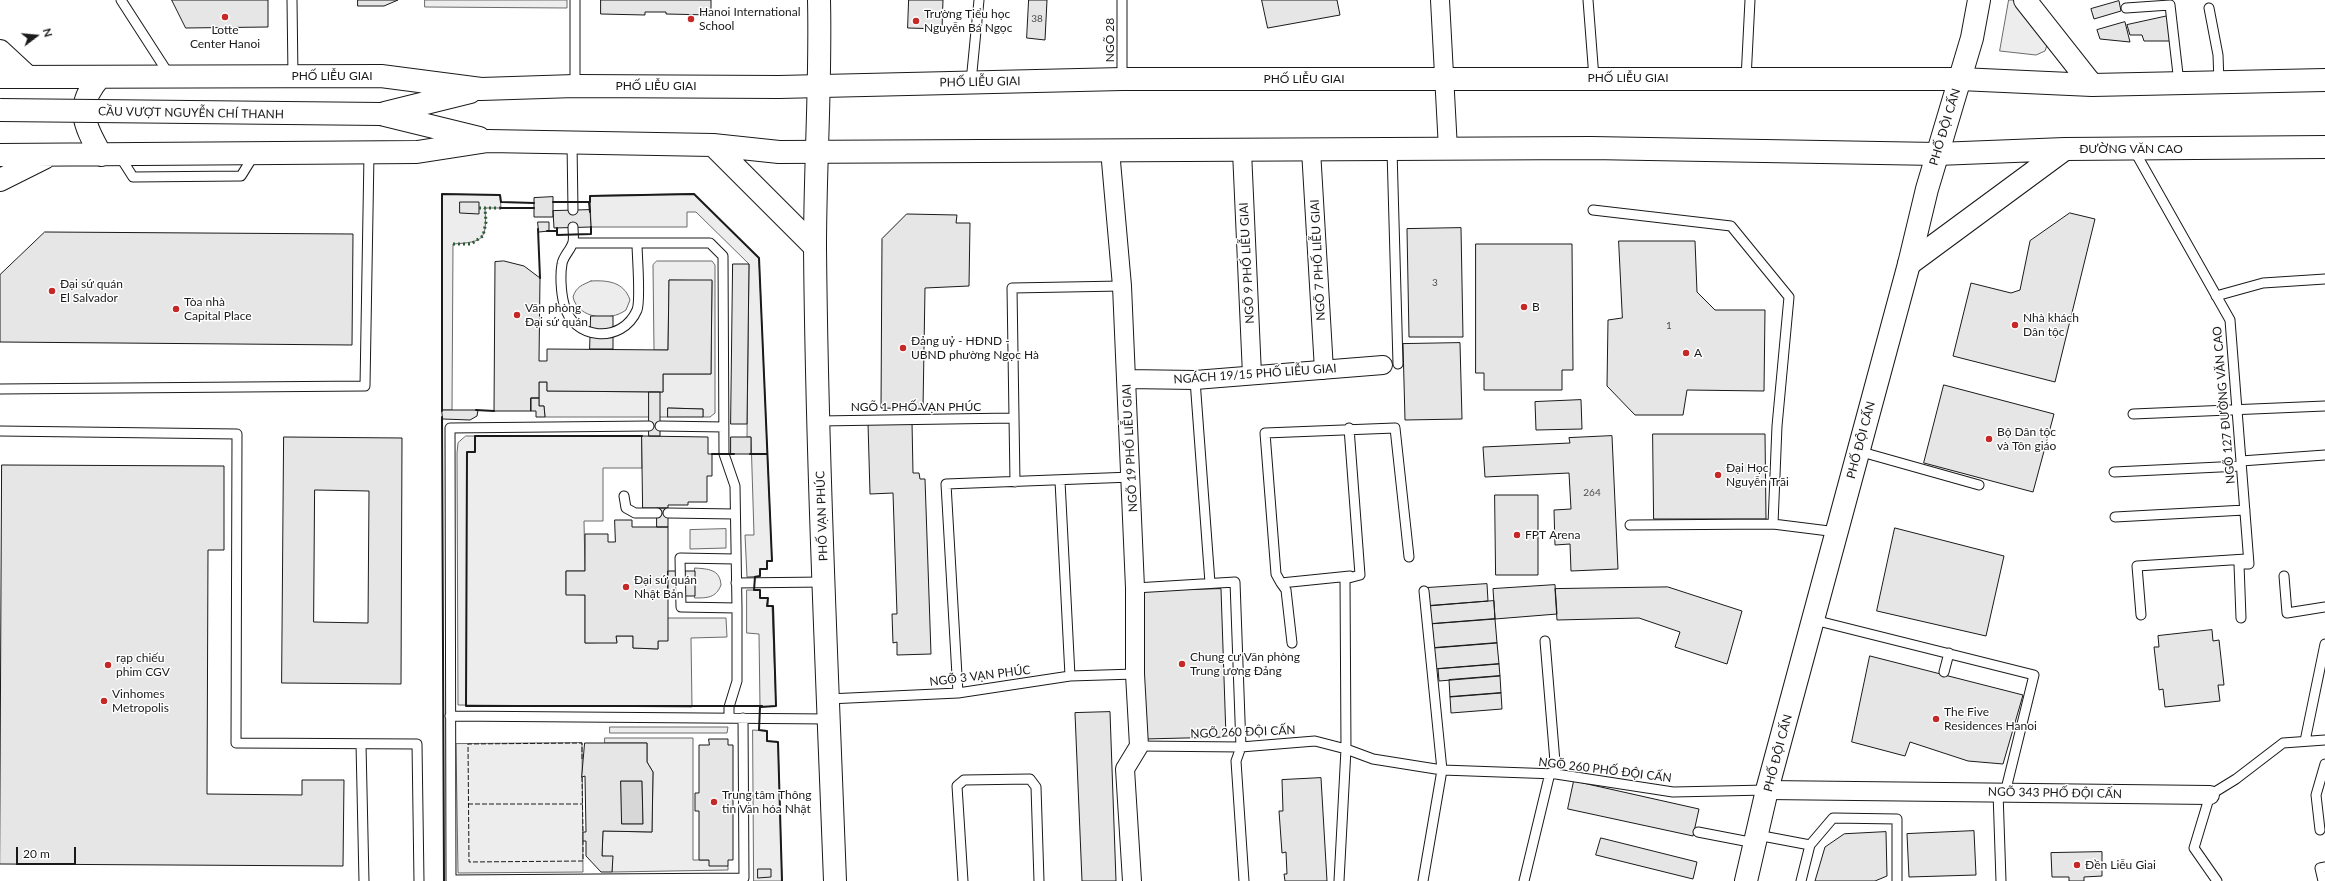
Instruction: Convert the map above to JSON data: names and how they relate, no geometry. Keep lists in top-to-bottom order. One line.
{"streets":{"main road":["PHỐ LIỄU GIAI","CẦU VƯỢT NGUYỄN CHÍ THANH","PHỐ ĐỘI CẤN","ĐƯỜNG VĂN CAO","PHỐ VẠN PHÚC"],"street":["NGÕ 7 PHỐ LIỄU GIAI","NGÕ 9 PHỐ LIỄU GIAI","NGÁCH 19/15 PHỐ LIỄU GIAI","NGÕ 19 PHỐ LIỄU GIAI","NGÕ 343 PHỐ ĐỘI CẤN"],"lane":["NGÕ 28","NGÕ 127 ĐƯỜNG VĂN CAO","NGÕ 1 PHỐ VẠN PHÚC","NGÕ 3 VẠN PHÚC","NGÕ 260 ĐỘI CẤN","NGÕ 260 PHỐ ĐỘI CẤN"]},"crossings":[["NGÕ 28","PHỐ LIỄU GIAI"],["PHỐ LIỄU GIAI","CẦU VƯỢT NGUYỄN CHÍ THANH"],["PHỐ LIỄU GIAI","PHỐ ĐỘI CẤN"],["PHỐ LIỄU GIAI","PHỐ VẠN PHÚC"],["PHỐ ĐỘI CẤN","ĐƯỜNG VĂN CAO"],["PHỐ ĐỘI CẤN","NGÕ 260 PHỐ ĐỘI CẤN"],["PHỐ ĐỘI CẤN","NGÕ 343 PHỐ ĐỘI CẤN"],["ĐƯỜNG VĂN CAO","NGÕ 127 ĐƯỜNG VĂN CAO"],["NGÕ 7 PHỐ LIỄU GIAI","NGÁCH 19/15 PHỐ LIỄU GIAI"],["NGÕ 9 PHỐ LIỄU GIAI","NGÁCH 19/15 PHỐ LIỄU GIAI"],["NGÁCH 19/15 PHỐ LIỄU GIAI","NGÕ 19 PHỐ LIỄU GIAI"],["NGÕ 1 PHỐ VẠN PHÚC","PHỐ VẠN PHÚC"],["NGÕ 19 PHỐ LIỄU GIAI","NGÕ 3 VẠN PHÚC"],["NGÕ 19 PHỐ LIỄU GIAI","NGÕ 260 ĐỘI CẤN"],["PHỐ VẠN PHÚC","NGÕ 3 VẠN PHÚC"],["NGÕ 260 ĐỘI CẤN","NGÕ 260 PHỐ ĐỘI CẤN"],["NGÕ 260 PHỐ ĐỘI CẤN","NGÕ 343 PHỐ ĐỘI CẤN"]],"places":["Lotte Center Hanoi","Hanoi International School","Trường Tiểu học Nguyễn Bá Ngọc","Đại sứ quán El Salvador","B","Tòa nhà Capital Place","Văn phòng Đại sứ quán","Nhà khách Dân tộc","Đảng uỷ - HĐND - UBND phường Ngọc Hà","A","Bộ Dân tộc và Tôn giáo","Đại Học Nguyễn Trãi","FPT Arena","Đại sứ quán Nhật Bản","Chung cư Văn phòng Trung ương Đảng","rạp chiếu phim CGV","Vinhomes Metropolis","The Five Residences Hanoi","Trung tâm Thông tin Văn hóa Nhật","Đền Liễu Giai"],"house_numbers":["38","3","1","264"],"scale_bar":"20 m","north":"right"}
